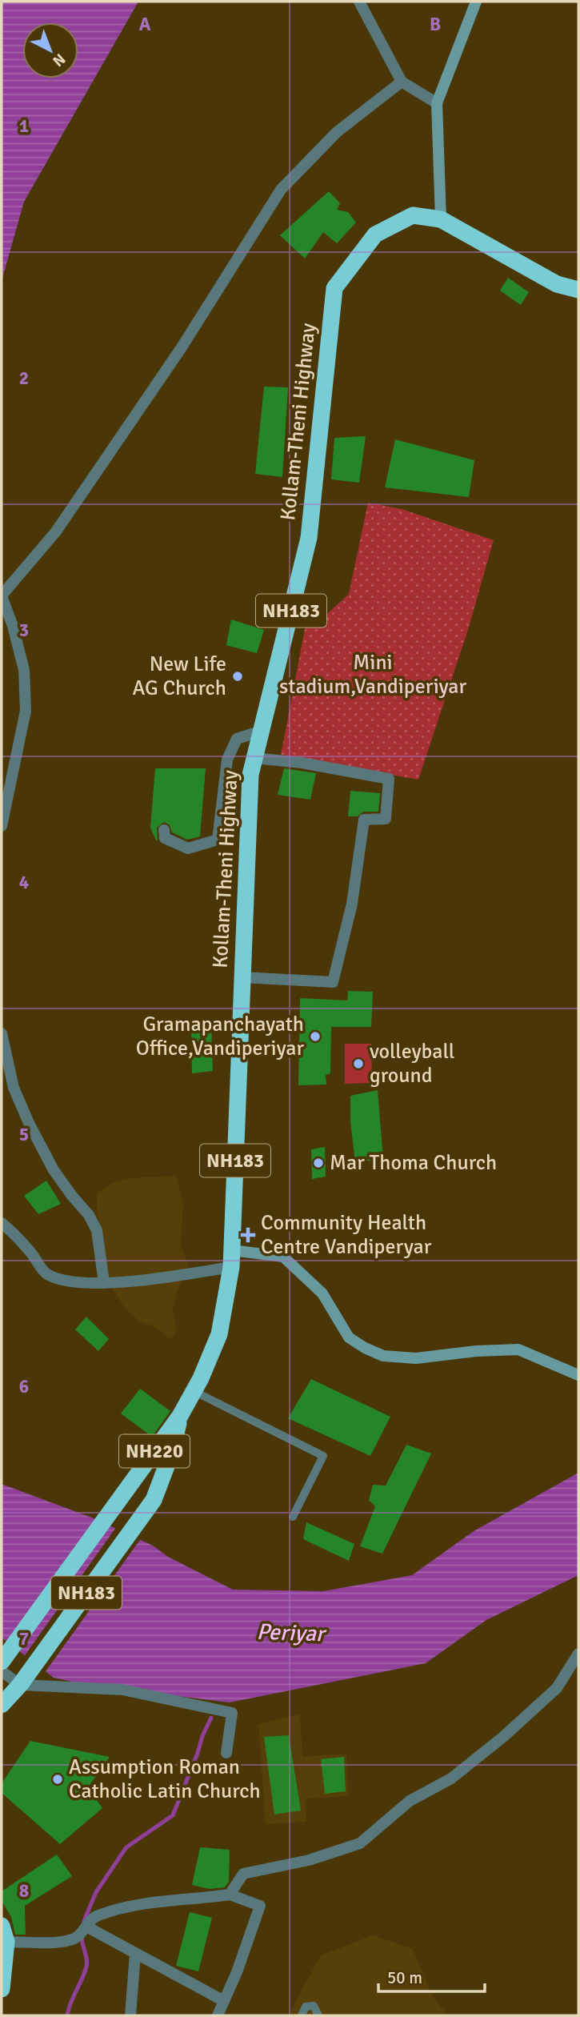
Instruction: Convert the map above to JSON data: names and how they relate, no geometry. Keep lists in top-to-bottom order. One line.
{"streets":{"highway":["Kollam-Theni Highway","NH183","NH220"]},"crossings":[["Kollam-Theni Highway","NH183"],["Kollam-Theni Highway","NH220"],["NH183","NH220"]],"water":["Periyar"],"parks":["Mini stadium,Vandiperiyar"],"places":{"other":["New Life AG Church","Gramapanchayath Office,Vandiperiyar","volleyball ground","Mar Thoma Church","Assumption Roman Catholic Latin Church"],"health":["Community Health Centre Vandiperyar"]},"scale_bar":"50 m","north":"bottom right","grid":{"columns":["A","B"],"rows":["1","2","3","4","5","6","7","8"]}}
